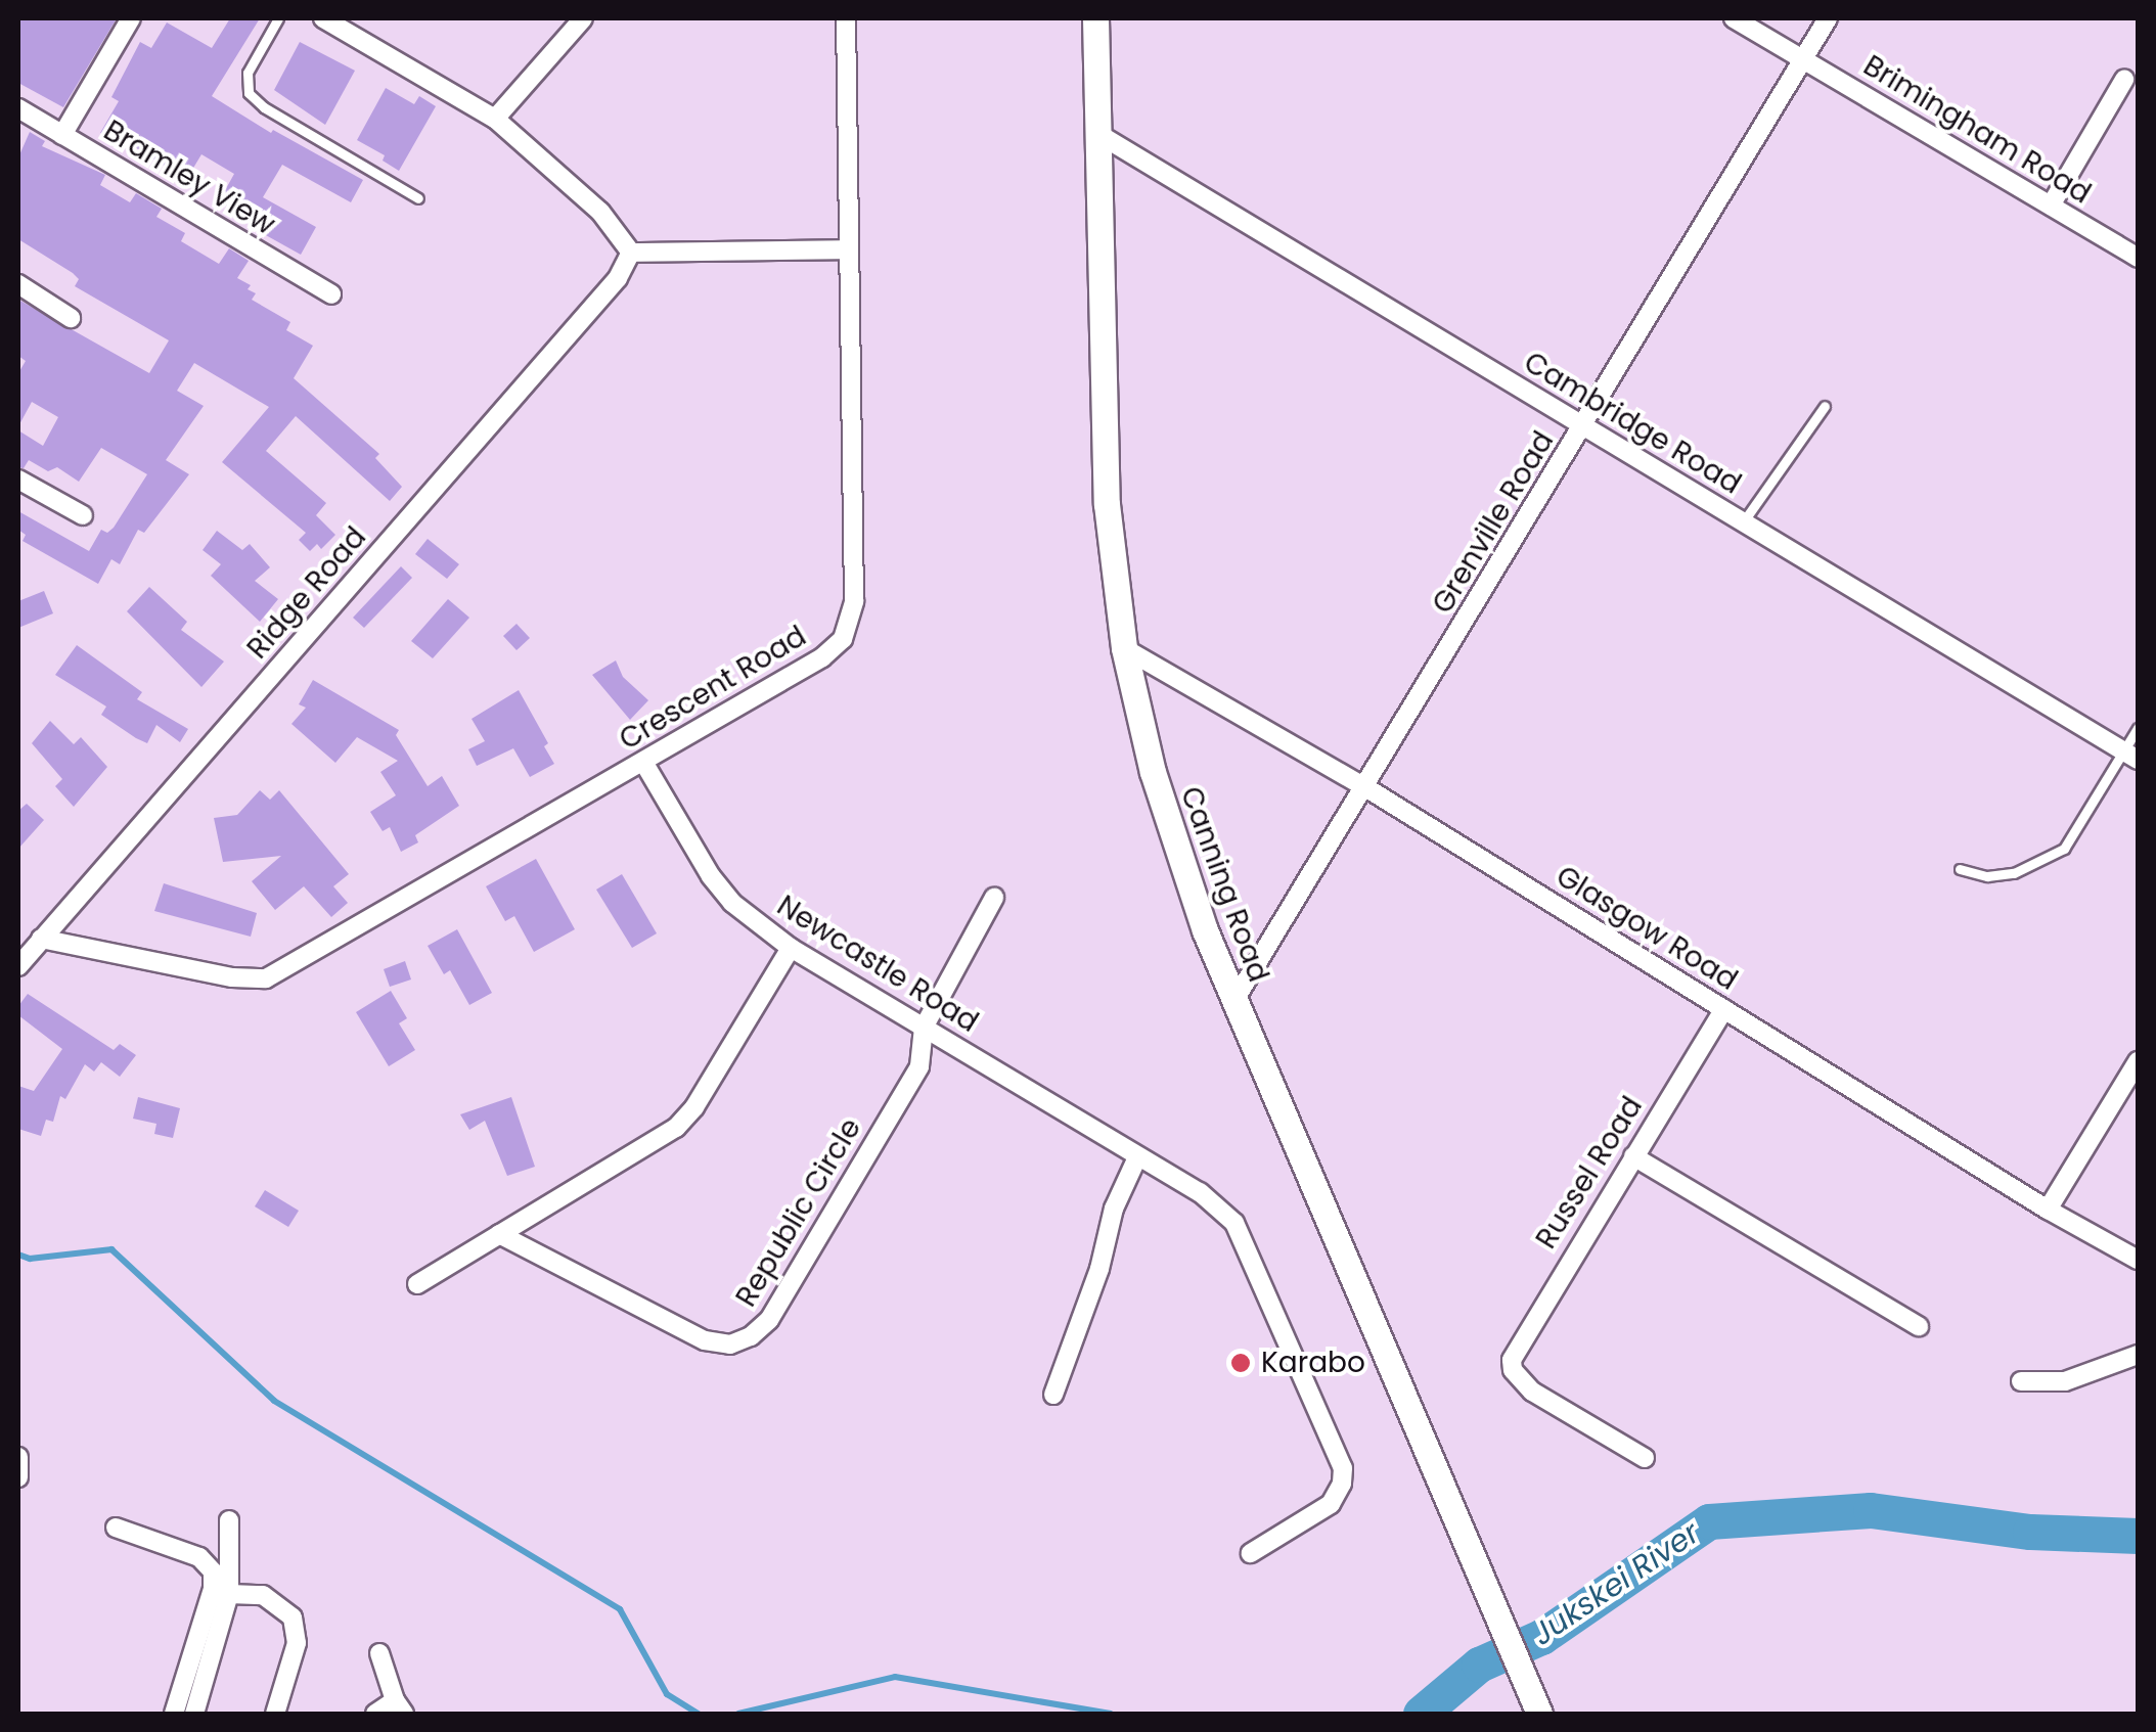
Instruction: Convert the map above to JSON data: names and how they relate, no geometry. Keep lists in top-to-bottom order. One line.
{"streets":{"main road":["Canning Road"],"street":["Brimingham Road","Bramley View","Cambridge Road","Grenville Road","Ridge Road","Crescent Road","Glasgow Road","Newcastle Road","Russel Road","Republic Circle"]},"crossings":[["Brimingham Road","Grenville Road"],["Cambridge Road","Grenville Road"],["Cambridge Road","Canning Road"],["Grenville Road","Canning Road"],["Grenville Road","Glasgow Road"],["Ridge Road","Crescent Road"],["Crescent Road","Newcastle Road"],["Canning Road","Glasgow Road"],["Glasgow Road","Russel Road"],["Newcastle Road","Republic Circle"]],"water":["Jukskei River"],"places":["Karabo"]}
